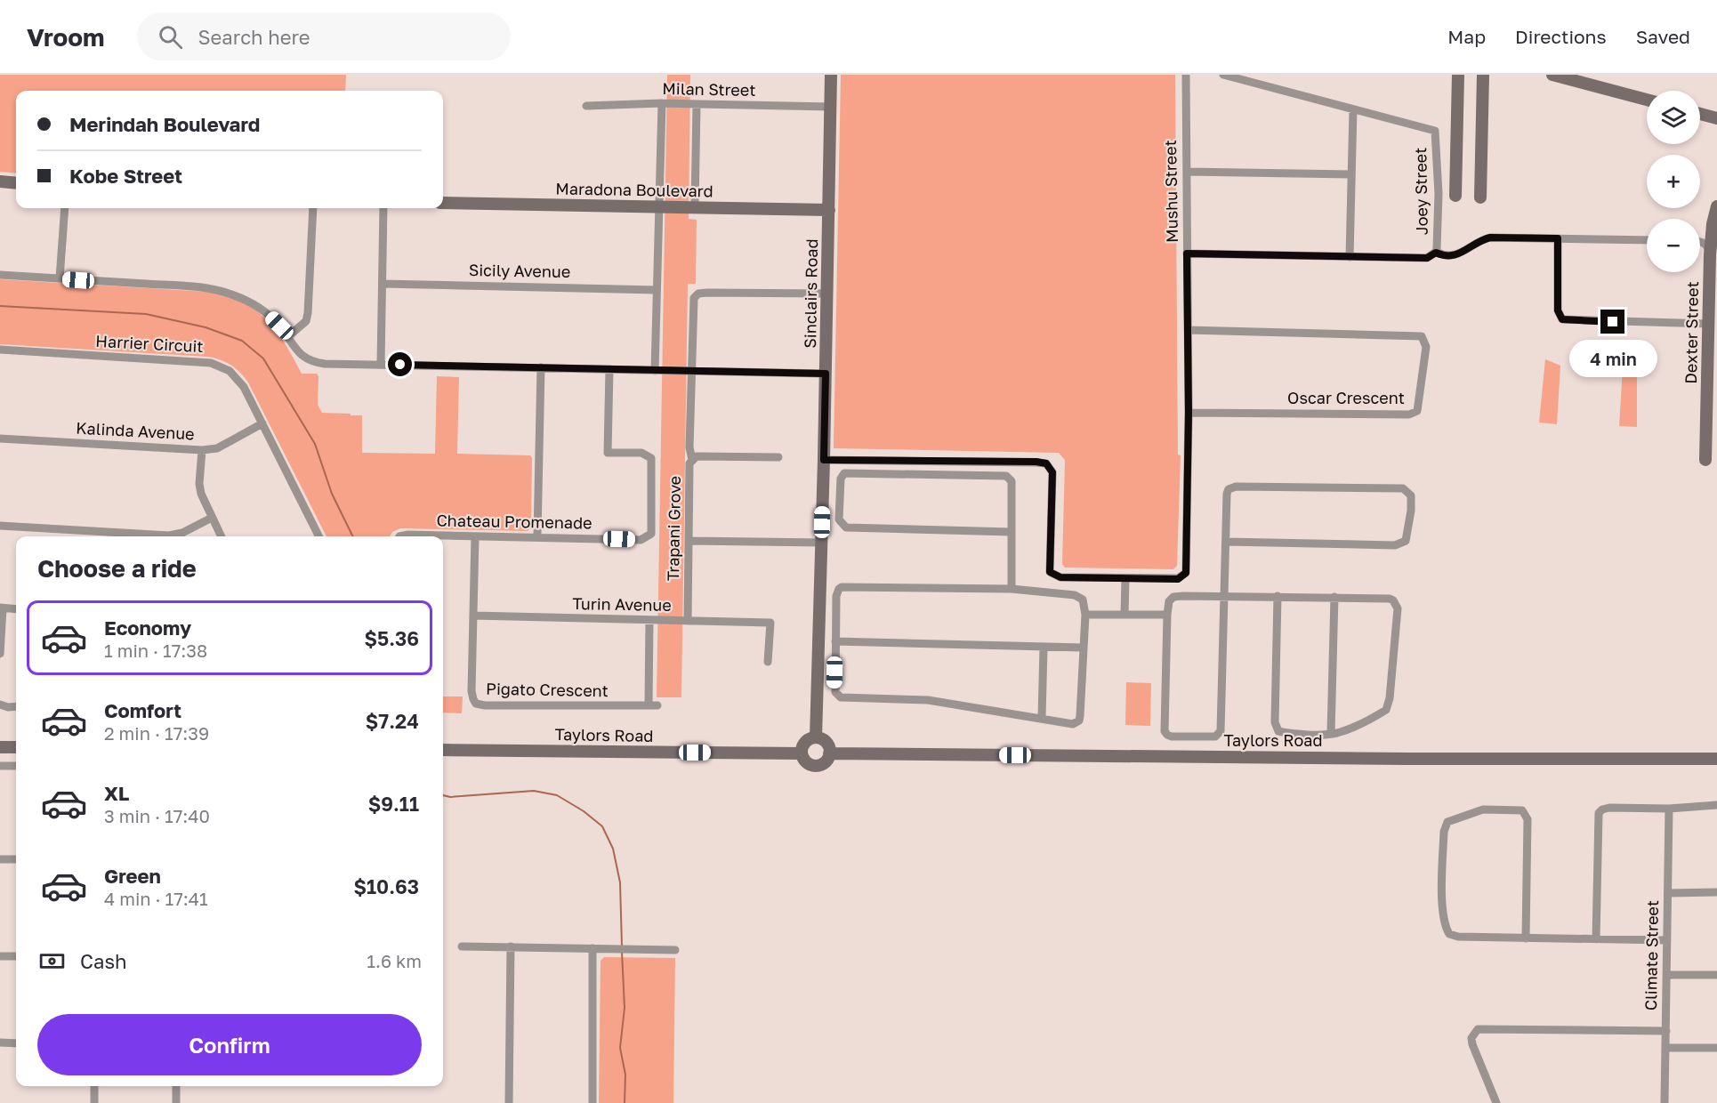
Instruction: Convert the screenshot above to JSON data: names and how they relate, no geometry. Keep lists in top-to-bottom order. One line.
{"streets":{"street":["Milan Street","Maradona Boulevard","Mushu Street","Joey Street","Sicily Avenue","Sinclairs Road","Dexter Street","Harrier Circuit","Oscar Crescent","Kalinda Avenue","Chateau Promenade","Trapani Grove","Turin Avenue","Pigato Crescent","Taylors Road","Climate Street"]},"crossings":[["Milan Street","Sinclairs Road"],["Maradona Boulevard","Sinclairs Road"],["Mushu Street","Joey Street"],["Mushu Street","Sinclairs Road"],["Mushu Street","Oscar Crescent"],["Sinclairs Road","Taylors Road"],["Harrier Circuit","Kalinda Avenue"],["Chateau Promenade","Pigato Crescent"],["Trapani Grove","Turin Avenue"],["Turin Avenue","Pigato Crescent"]],"page":{"header":"Vroom","search":"Search here","nav":["Map","Directions","Saved"],"map_buttons":["+","−"],"banner":["Merindah Boulevard","Kobe Street"],"bubble":"4 min","heading":"Choose a ride","list":[{"name":"Economy","note":"1 min · 17:38","value":"$5.36"},{"name":"Comfort","note":"2 min · 17:39","value":"$7.24"},{"name":"XL","note":"3 min · 17:40","value":"$9.11"},{"name":"Green","note":"4 min · 17:41","value":"$10.63"}],"pay":["Cash","1.6 km"],"buttons":"Confirm"}}
